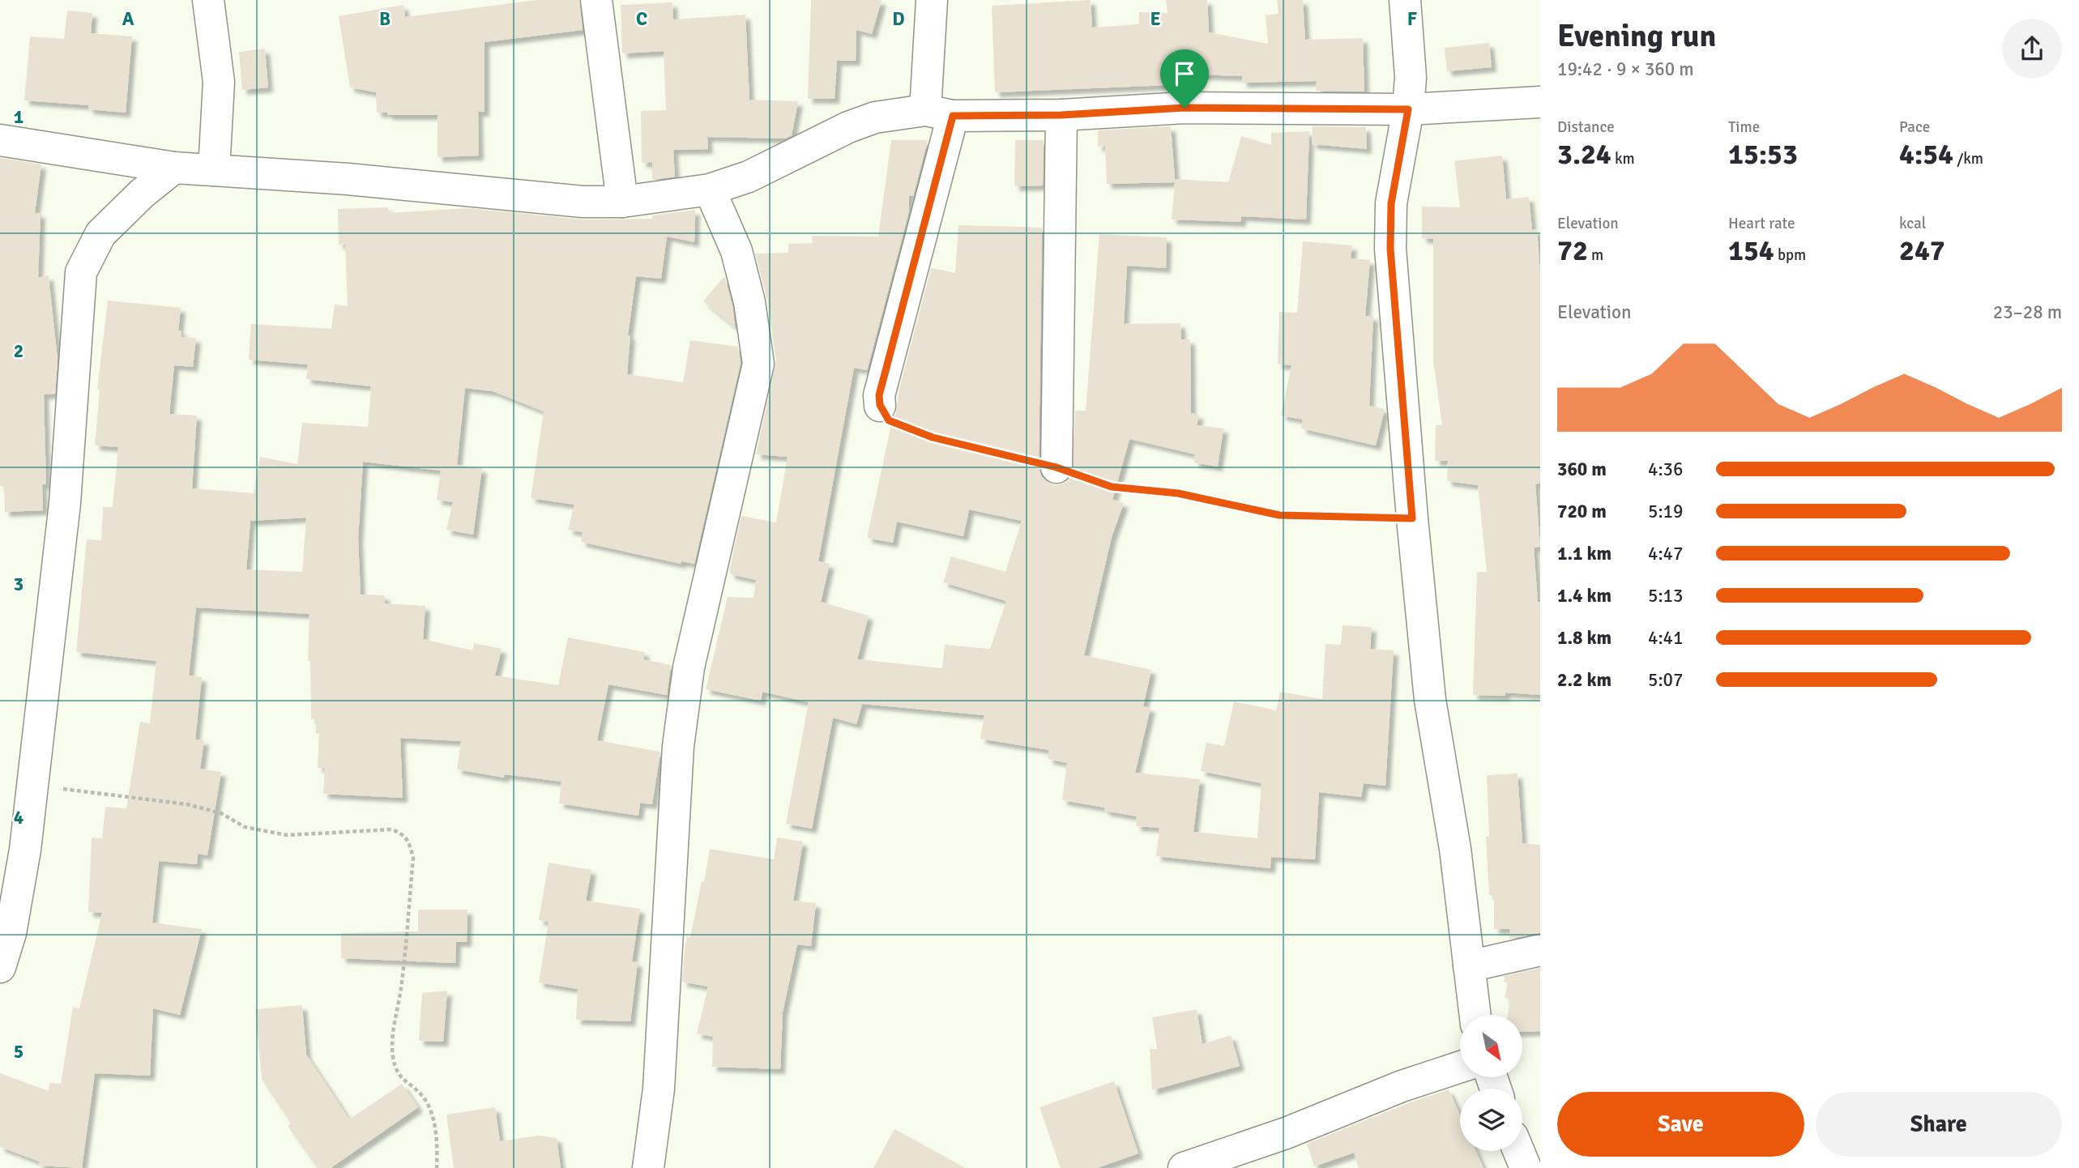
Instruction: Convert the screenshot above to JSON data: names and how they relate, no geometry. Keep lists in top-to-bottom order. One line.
{"north":"bottom right","page":{"heading":["Evening run","19:42 · 9 × 360 m"],"stats":[["Distance","3.24 km"],["Time","15:53"],["Pace","4:54 /km"],["Elevation","72 m"],["Heart rate","154 bpm"],["kcal","247"]],"chart":["Elevation","23–28 m"],"list":[{"name":"360 m","note":"4:36"},{"name":"720 m","note":"5:19"},{"name":"1.1 km","note":"4:47"},{"name":"1.4 km","note":"5:13"},{"name":"1.8 km","note":"4:41"},{"name":"2.2 km","note":"5:07"}],"buttons":["Save","Share"]},"grid":{"columns":["A","B","C","D","E","F"],"rows":["1","2","3","4","5"]}}
